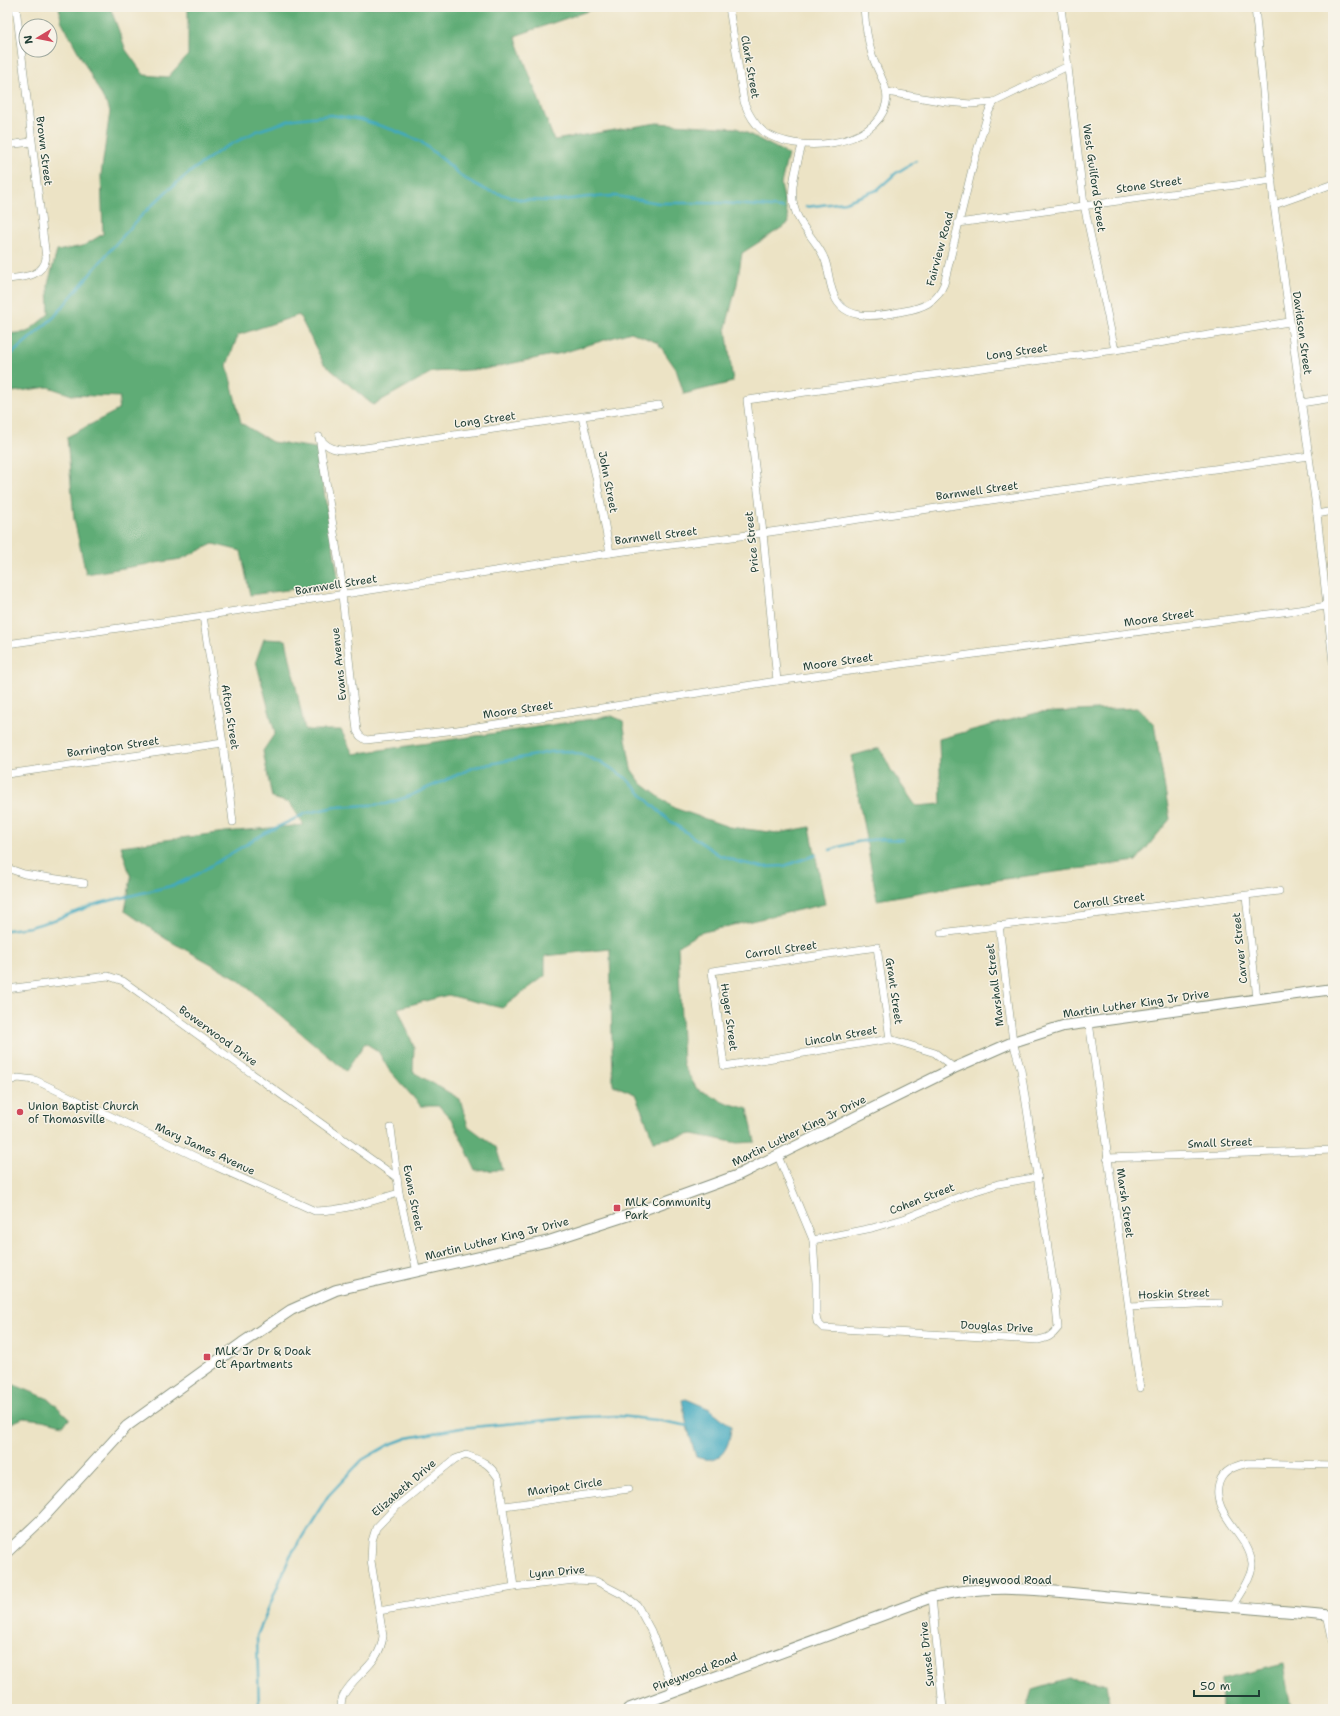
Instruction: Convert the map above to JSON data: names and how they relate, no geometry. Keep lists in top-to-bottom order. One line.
{"streets":{"street":["Clark Street","Brown Street","West Guilford Street","Stone Street","Fairview Road","Davidson Street","Long Street","John Street","Barnwell Street","Price Street","Moore Street","Evans Avenue","Afton Street","Barrington Street","Carroll Street","Carver Street","Marshall Street","Grant Street","Martin Luther King Jr Drive","Huger Street","Bowerwood Drive","Lincoln Street","Small Street","Mary James Avenue","Evans Street","Cohen Street","Marsh Street","Hoskin Street","Douglas Drive","Maripat Circle","Elizabeth Drive","Lynn Drive","Pineywood Road","Sunset Drive"]},"crossings":[["Clark Street","Fairview Road"],["West Guilford Street","Stone Street"],["West Guilford Street","Long Street"],["Stone Street","Fairview Road"],["Stone Street","Davidson Street"],["Davidson Street","Long Street"],["Davidson Street","Barnwell Street"],["Davidson Street","Moore Street"],["Long Street","John Street"],["Long Street","Price Street"],["Long Street","Evans Avenue"],["John Street","Barnwell Street"],["Barnwell Street","Price Street"],["Barnwell Street","Evans Avenue"],["Barnwell Street","Afton Street"],["Price Street","Moore Street"],["Moore Street","Evans Avenue"],["Afton Street","Barrington Street"],["Carroll Street","Carver Street"],["Carroll Street","Marshall Street"],["Carroll Street","Grant Street"],["Carroll Street","Huger Street"],["Carver Street","Martin Luther King Jr Drive"],["Marshall Street","Martin Luther King Jr Drive"],["Marshall Street","Douglas Drive"],["Grant Street","Lincoln Street"],["Martin Luther King Jr Drive","Lincoln Street"],["Martin Luther King Jr Drive","Evans Street"],["Martin Luther King Jr Drive","Marsh Street"],["Martin Luther King Jr Drive","Douglas Drive"],["Huger Street","Lincoln Street"],["Bowerwood Drive","Evans Street"],["Small Street","Marsh Street"],["Mary James Avenue","Evans Street"],["Cohen Street","Douglas Drive"],["Marsh Street","Hoskin Street"],["Maripat Circle","Elizabeth Drive"],["Elizabeth Drive","Lynn Drive"],["Lynn Drive","Pineywood Road"],["Pineywood Road","Sunset Drive"]],"places":{"other":["Union Baptist Church of Thomasville"],"transit":["MLK Community Park","MLK Jr Dr & Doak Ct Apartments"]},"scale_bar":"50 m","north":"left"}
